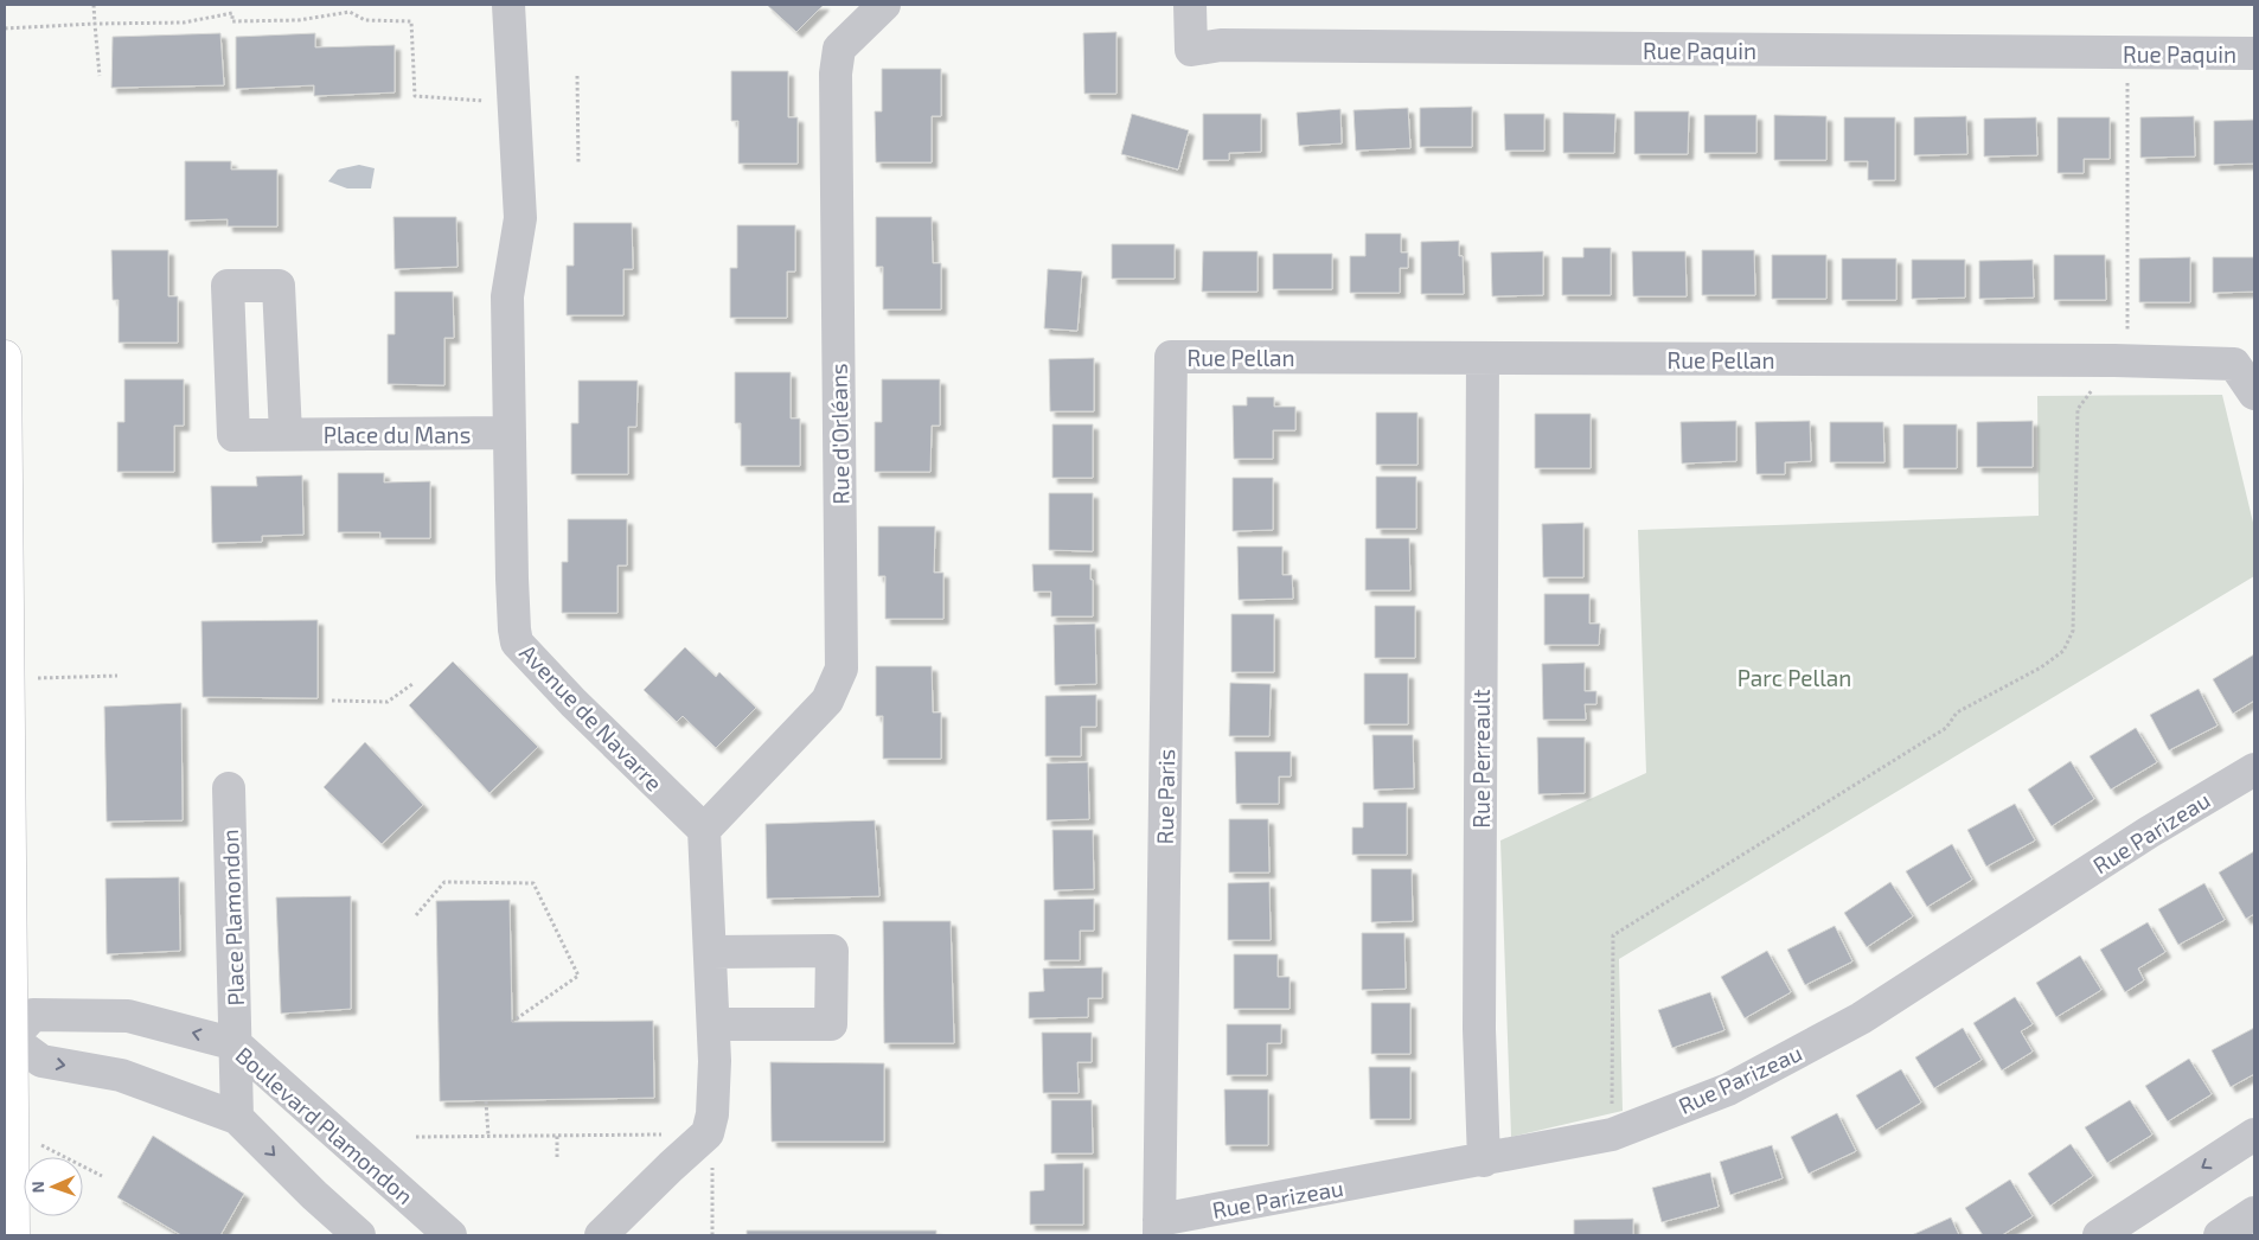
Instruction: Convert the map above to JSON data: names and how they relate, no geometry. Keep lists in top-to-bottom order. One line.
{"streets":{"street":["Rue Paquin","Rue Pellan","Place du Mans","Rue d'Orléans","Avenue de Navarre","Rue Perreault","Rue Paris","Rue Parizeau","Place Plamondon","Boulevard Plamondon"]},"crossings":[["Rue Pellan","Rue Perreault"],["Rue Pellan","Rue Paris"],["Place du Mans","Avenue de Navarre"],["Rue d'Orléans","Avenue de Navarre"],["Rue Perreault","Rue Parizeau"],["Rue Paris","Rue Parizeau"],["Place Plamondon","Boulevard Plamondon"]],"parks":["Parc Pellan"],"north":"left"}
